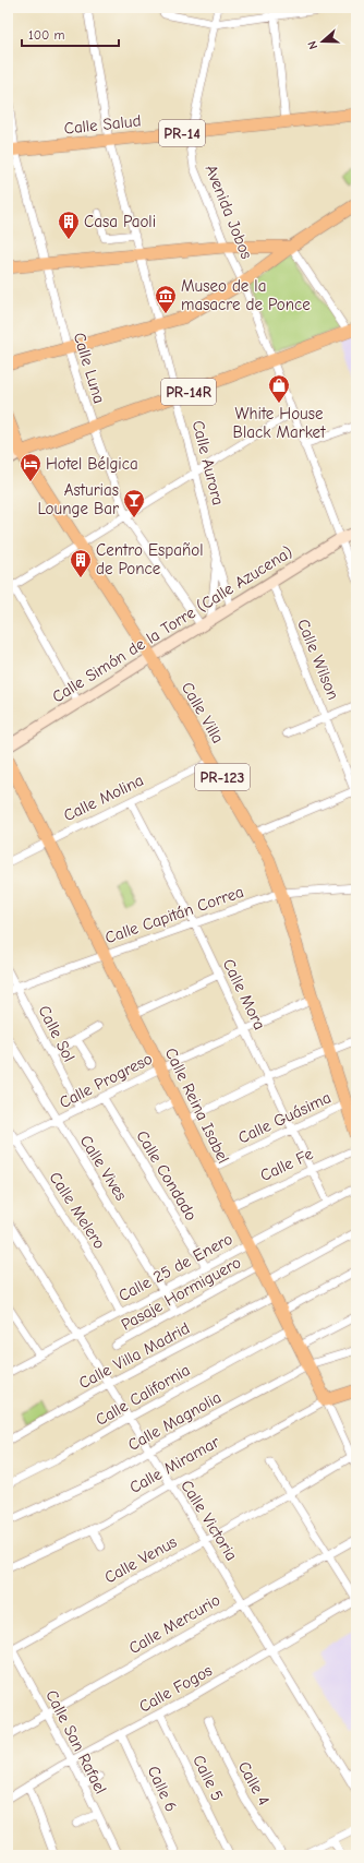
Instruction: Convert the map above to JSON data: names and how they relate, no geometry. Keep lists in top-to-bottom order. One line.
{"streets":{"main road":["Calle Salud","PR-14","PR-14R","Calle Villa","PR-123","Calle Reina Isabel","Calle Miramar"],"street":["Avenida Jobos","Calle Luna","Calle Aurora","Calle Simón de la Torre (Calle Azucena)","Calle Wilson","Calle Molina","Calle Capitán Correa","Calle Mora","Calle Sol","Calle Progreso","Calle Guásima","Calle Fe","Calle Vives","Calle Condado","Calle Melero","Calle 25 de Enero","Pasaje Hormiguero","Calle Villa Madrid","Calle California","Calle Magnolia","Calle Victoria","Calle Venus","Calle Mercurio","Calle Fogos","Calle San Rafael","Calle 5","Calle 4","Calle 6"]},"crossings":[["Calle Salud","Avenida Jobos"],["Calle Salud","Calle Luna"],["Calle Salud","Calle Aurora"],["Avenida Jobos","PR-14R"],["Avenida Jobos","Calle Simón de la Torre (Calle Azucena)"],["Calle Luna","PR-14R"],["Calle Luna","Calle Aurora"],["Calle Luna","Calle Simón de la Torre (Calle Azucena)"],["PR-14R","Calle Aurora"],["PR-14R","Calle Villa"],["Calle Aurora","Calle Simón de la Torre (Calle Azucena)"],["Calle Simón de la Torre (Calle Azucena)","Calle Wilson"],["Calle Simón de la Torre (Calle Azucena)","Calle Villa"],["Calle Villa","Calle Molina"],["Calle Villa","Calle Capitán Correa"],["Calle Villa","Calle Progreso"],["Calle Villa","Calle Guásima"],["Calle Molina","Calle Mora"],["Calle Molina","Calle Reina Isabel"],["Calle Capitán Correa","Calle Mora"],["Calle Capitán Correa","Calle Sol"],["Calle Capitán Correa","Calle Reina Isabel"],["Calle Mora","Calle Progreso"],["Calle Mora","Calle Guásima"],["Calle Mora","Calle Fe"],["Calle Mora","Calle 25 de Enero"],["Calle Sol","Calle Progreso"],["Calle Progreso","Calle Reina Isabel"],["Calle Progreso","Calle Vives"],["Calle Progreso","Calle Condado"],["Calle Progreso","Calle Melero"],["Calle Reina Isabel","Calle Guásima"],["Calle Reina Isabel","Calle Fe"],["Calle Reina Isabel","Calle 25 de Enero"],["Calle Reina Isabel","Pasaje Hormiguero"],["Calle Reina Isabel","Calle Villa Madrid"],["Calle Reina Isabel","Calle California"],["Calle Reina Isabel","Calle Magnolia"],["Calle Reina Isabel","Calle Miramar"],["Calle Reina Isabel","Calle Venus"],["Calle Vives","Calle 25 de Enero"],["Calle Vives","Pasaje Hormiguero"],["Calle Condado","Calle 25 de Enero"],["Calle Melero","Calle 25 de Enero"],["Calle 25 de Enero","Calle Victoria"],["Calle Villa Madrid","Calle Victoria"],["Calle California","Calle Victoria"],["Calle Magnolia","Calle Victoria"],["Calle Miramar","Calle Victoria"],["Calle Victoria","Calle Venus"],["Calle Victoria","Calle Mercurio"],["Calle Victoria","Calle Fogos"],["Calle Venus","Calle San Rafael"],["Calle Mercurio","Calle San Rafael"],["Calle Fogos","Calle San Rafael"],["Calle Fogos","Calle 5"],["Calle Fogos","Calle 6"]],"places":{"building":["Casa Paoli","Centro Español de Ponce"],"museum":["Museo de la masacre de Ponce"],"shop":["White House Black Market"],"hotel":["Hotel Bélgica"],"bar":["Asturias Lounge Bar"]},"scale_bar":"100 m","north":"left"}
